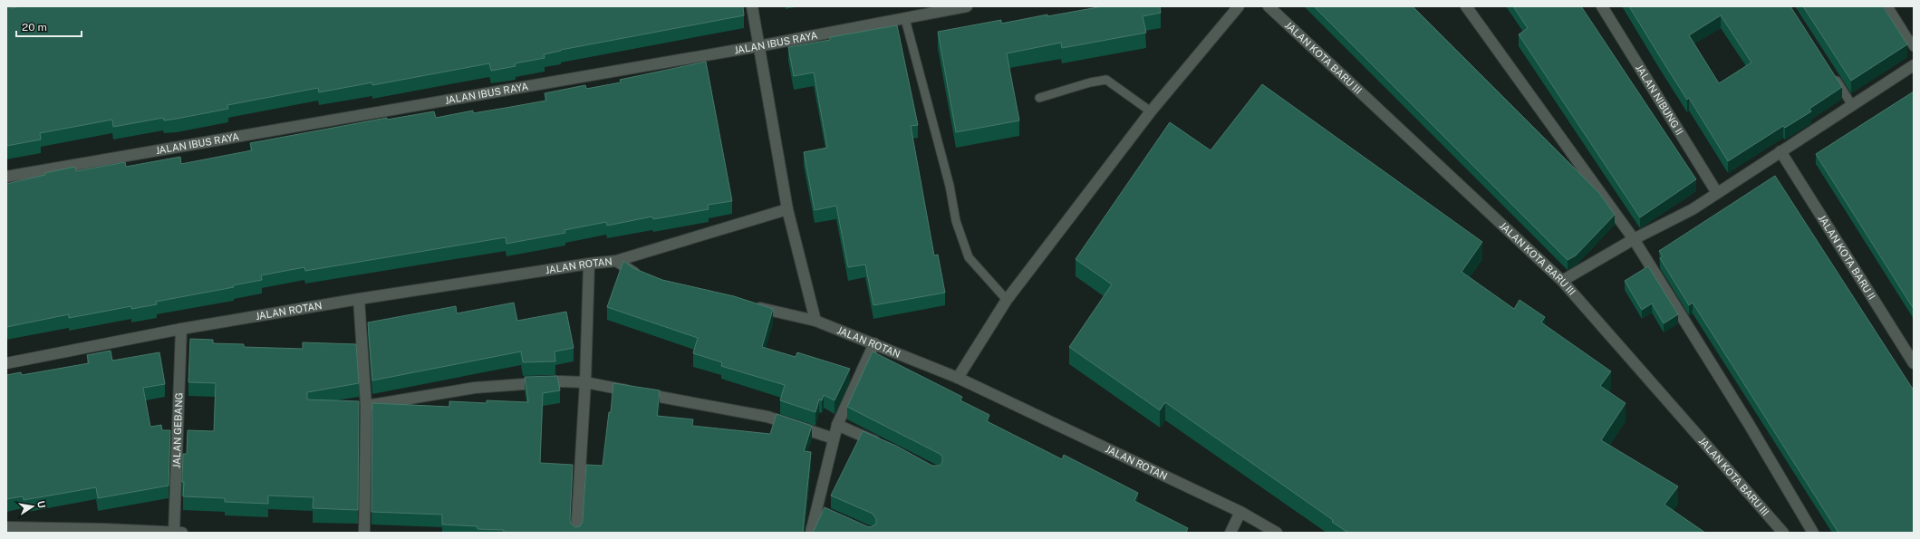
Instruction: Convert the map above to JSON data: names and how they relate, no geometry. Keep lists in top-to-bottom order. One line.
{"streets":{"street":["JALAN IBUS RAYA","JALAN KOTA BARU III","JALAN NIBUNG II","JALAN KOTA BARU II","JALAN ROTAN","JALAN GEBANG"]},"crossings":[["JALAN ROTAN","JALAN GEBANG"]],"scale_bar":"20 m","north":"right"}
